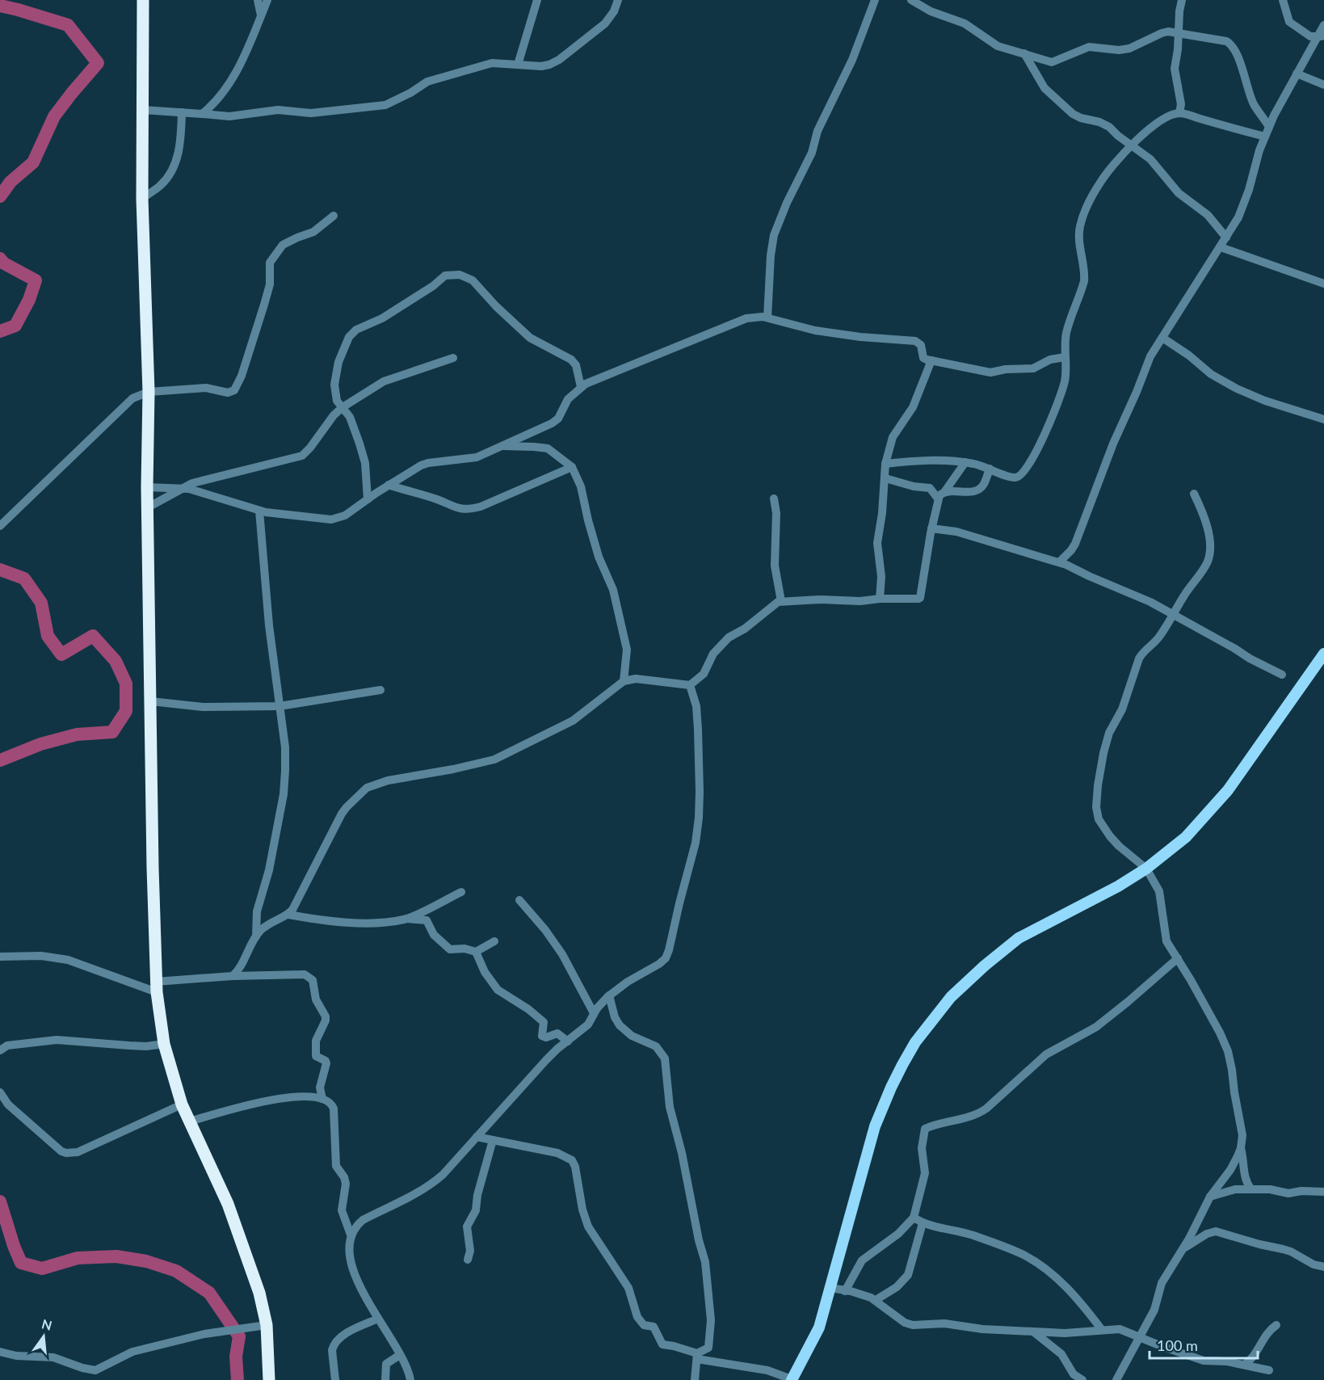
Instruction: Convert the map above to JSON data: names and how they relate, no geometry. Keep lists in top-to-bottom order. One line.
{"scale_bar":"100 m","north":"top"}
